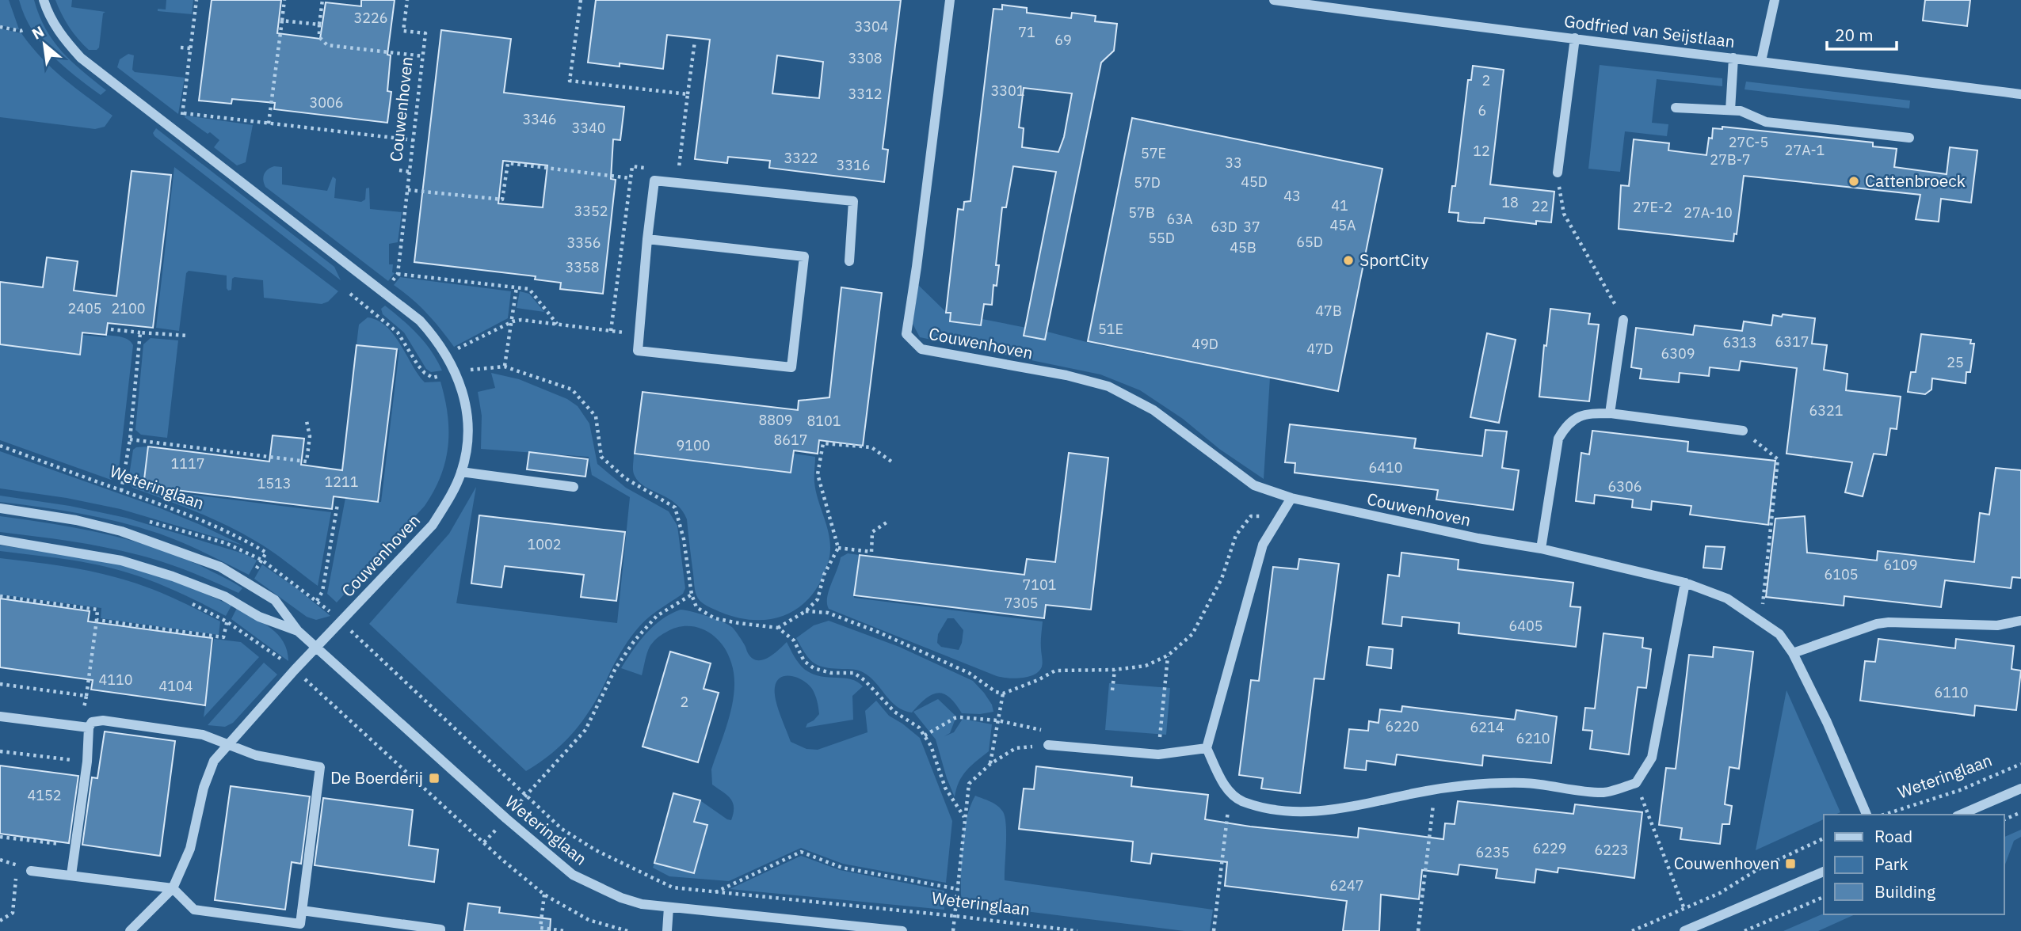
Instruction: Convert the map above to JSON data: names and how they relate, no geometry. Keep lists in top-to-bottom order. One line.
{"streets":{"street":["Godfried van Seijstlaan","Couwenhoven","Weteringlaan"]},"crossings":[["Couwenhoven","Weteringlaan"]],"places":{"other":["Cattenbroeck","SportCity"],"transit":["De Boerderij","Couwenhoven"]},"house_numbers":["3226","3304","71","69","3308","2","3301","3312","3006","6","3346","3340","27C-5","27A-1","12","57E","3322","27B-7","33","3316","45D","57D","43","18","41","22","27E-2","3352","57B","27A-10","63A","45A","63D","37","55D","65D","3356","45B","3358","2405","2100","47B","51E","6317","6313","49D","47D","6309","25","6321","8809","8101","8617","9100","1117","6410","1211","1513","6306","1002","6109","6105","7101","7305","6405","4110","4104","6110","2","6220","6214","6210","4152","6229","6223","6235","6247"],"legend":["Road","Park","Building"],"scale_bar":"20 m","north":"top left"}
